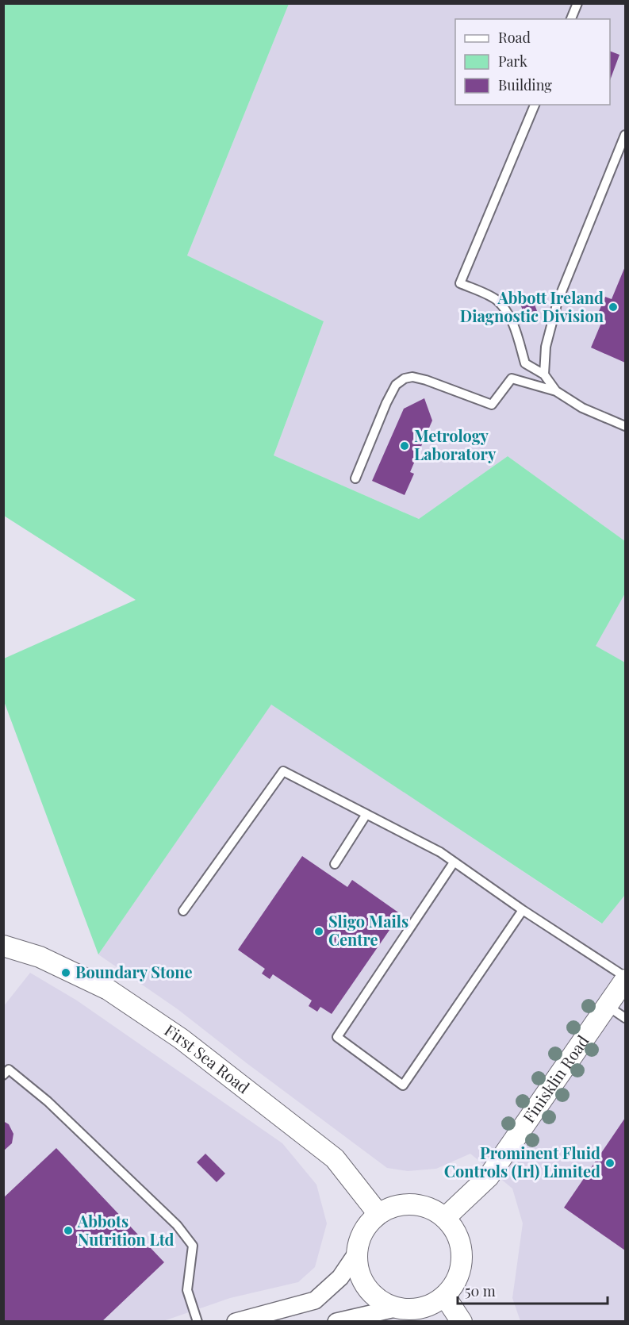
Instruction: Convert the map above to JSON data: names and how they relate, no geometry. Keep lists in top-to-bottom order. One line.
{"streets":{"street":["First Sea Road","Finisklin Road"]},"crossings":[["First Sea Road","Finisklin Road"]],"places":["Abbott Ireland Diagnostic Division","Metrology Laboratory","Sligo Mails Centre","Boundary Stone","Prominent Fluid Controls (Irl) Limited","Abbots Nutrition Ltd"],"legend":["Road","Park","Building"],"scale_bar":"50 m"}
